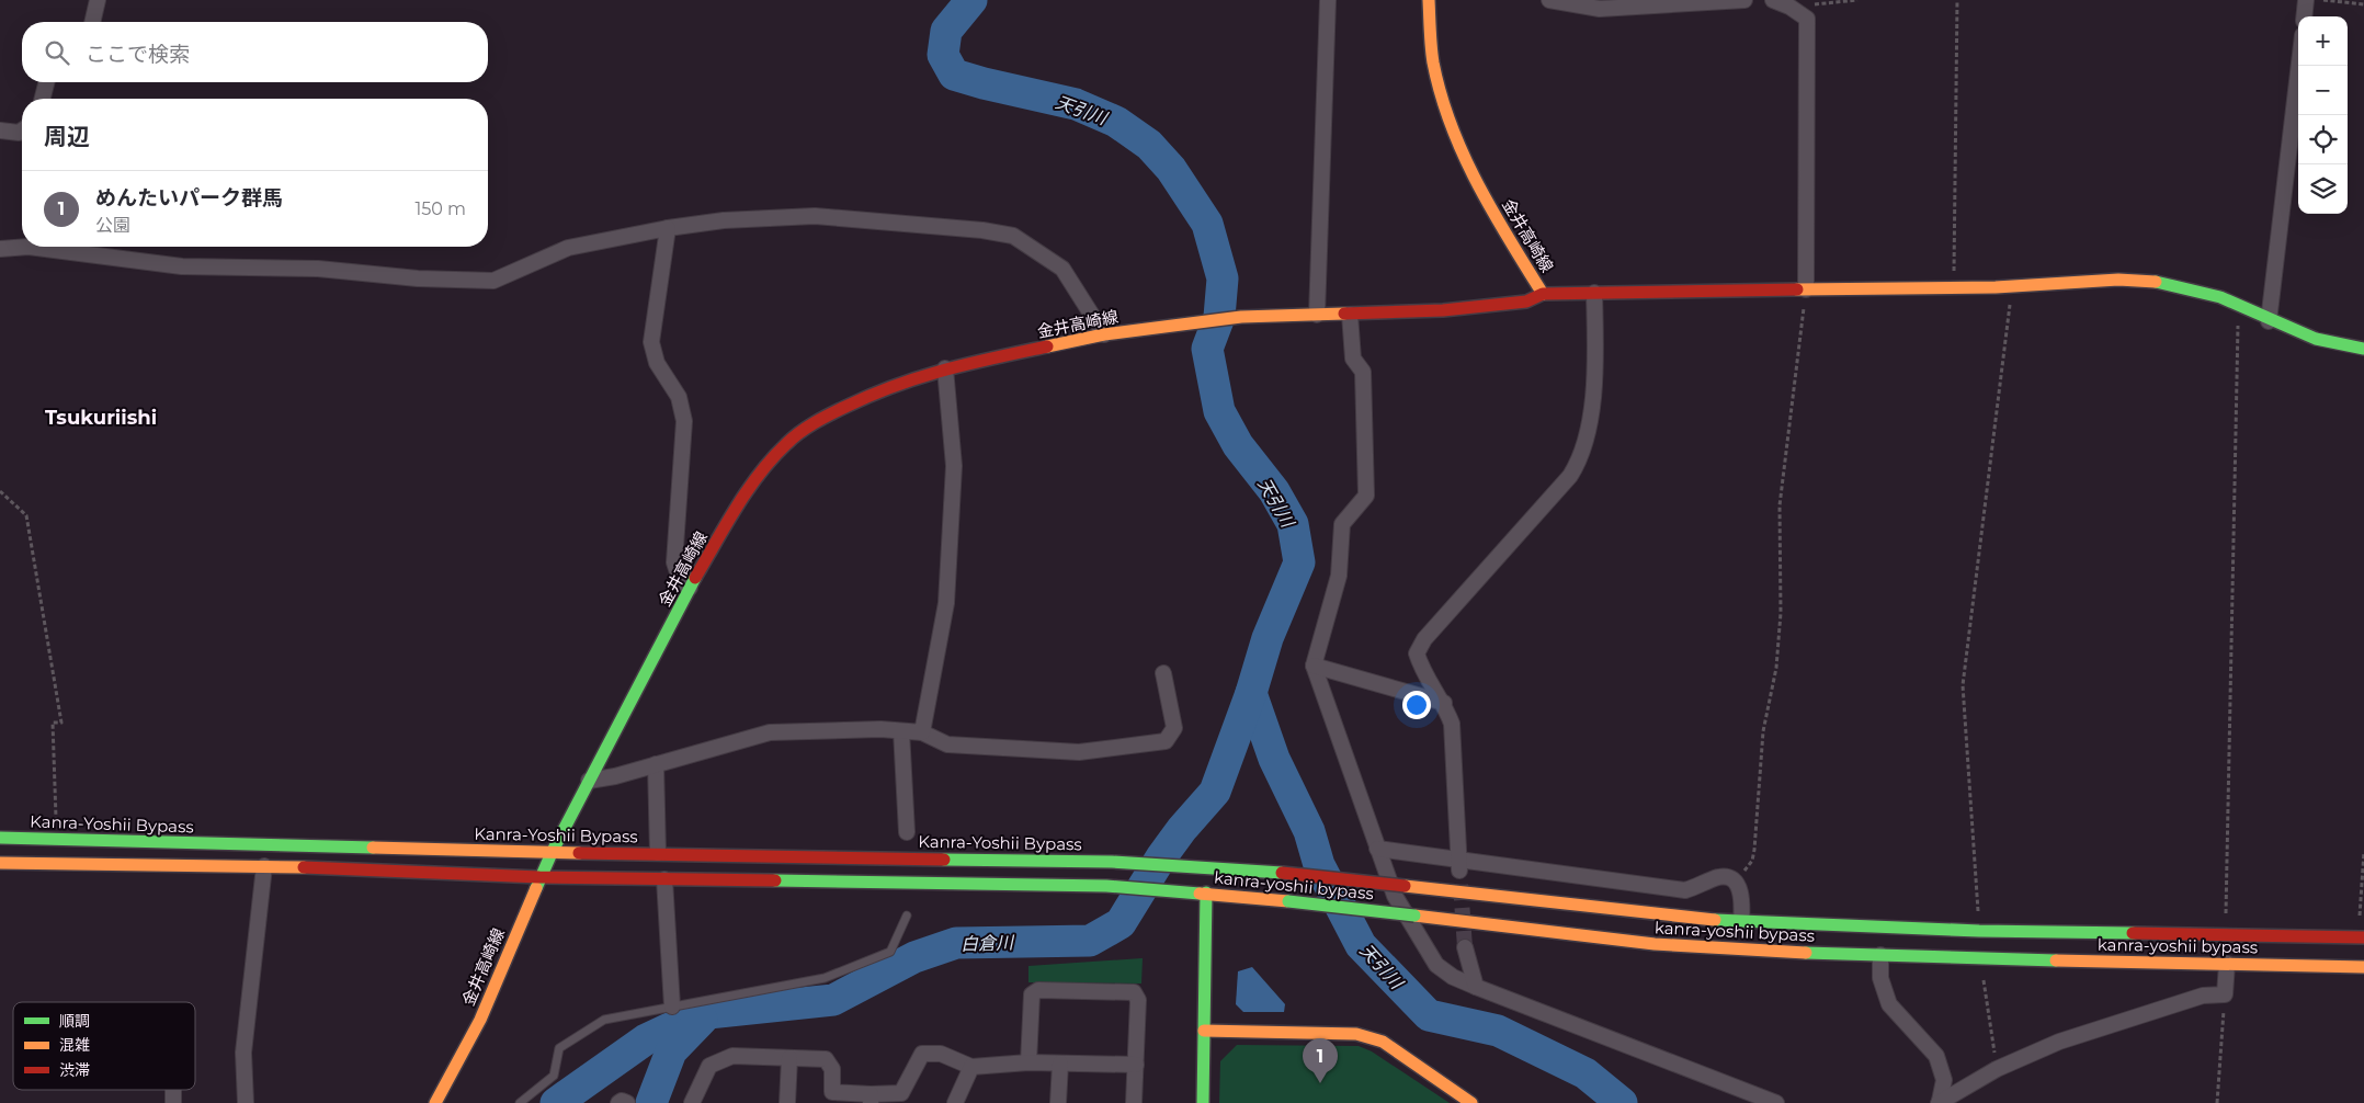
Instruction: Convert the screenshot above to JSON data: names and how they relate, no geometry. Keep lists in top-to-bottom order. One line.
{"streets":{"main road":["金井高崎線","Kanra-Yoshii Bypass","kanra-yoshii bypass"]},"crossings":[["金井高崎線","Kanra-Yoshii Bypass"],["Kanra-Yoshii Bypass","kanra-yoshii bypass"]],"districts":["Tsukuriishi"],"water":["天引川","白倉川"],"legend":["順調","混雑","渋滞"],"page":{"map_buttons":["+","−"],"search":"ここで検索","heading":"周辺","list":[{"mark":"1","name":"めんたいパーク群馬","note":"公園","value":"150 m"}],"pins":"1"}}
